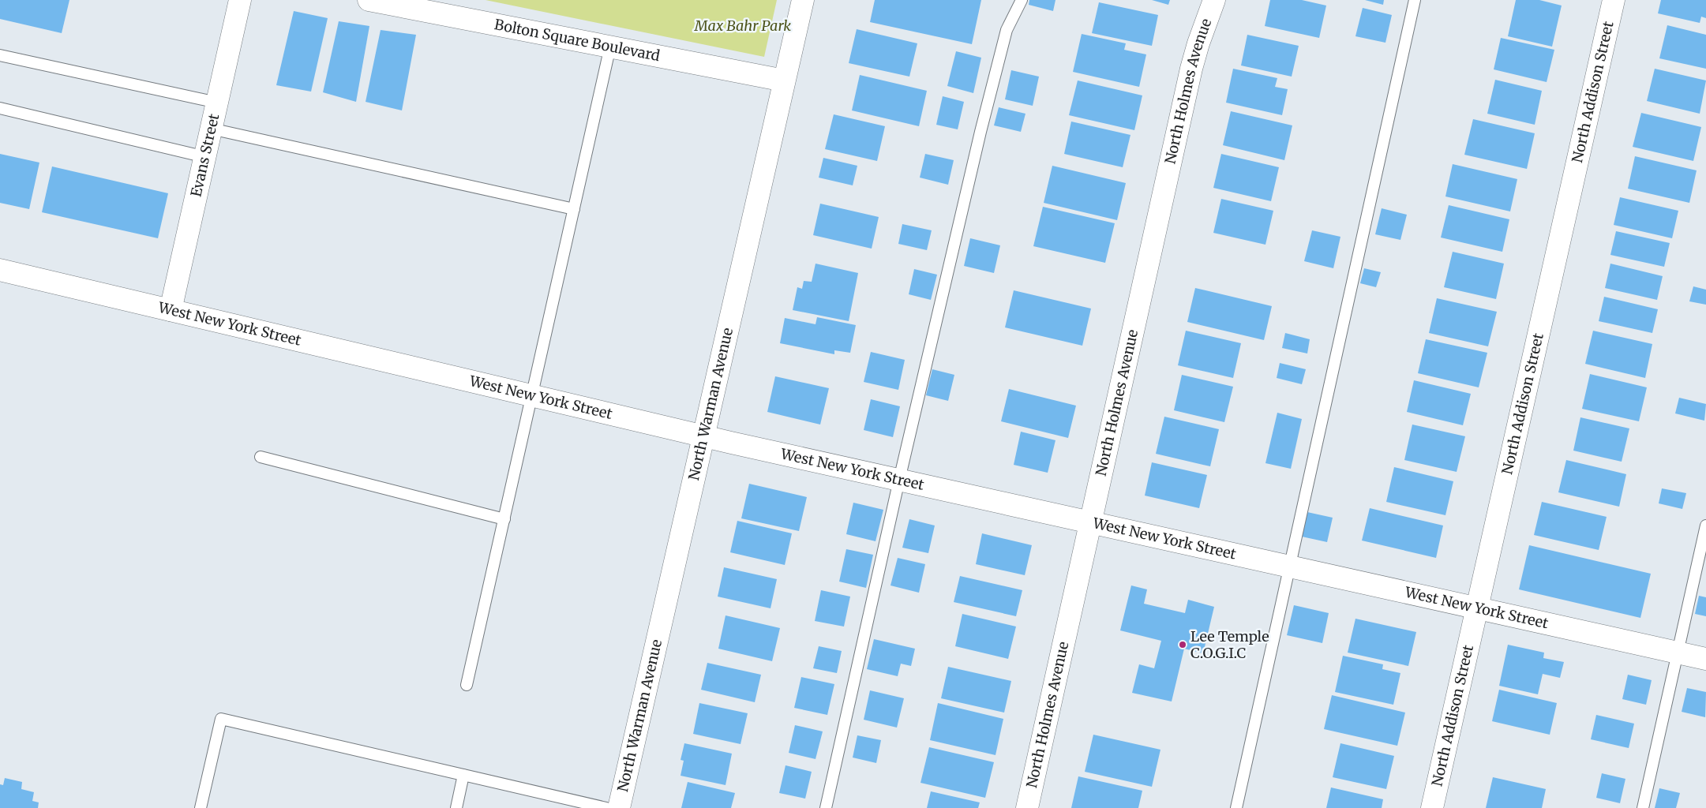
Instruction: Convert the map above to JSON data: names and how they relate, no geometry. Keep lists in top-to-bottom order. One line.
{"streets":{"street":["Bolton Square Boulevard","North Holmes Avenue","North Addison Street","Evans Street","West New York Street","North Warman Avenue"]},"crossings":[["Bolton Square Boulevard","North Warman Avenue"],["North Holmes Avenue","West New York Street"],["North Addison Street","West New York Street"],["Evans Street","West New York Street"],["West New York Street","North Warman Avenue"]],"parks":["Max Bahr Park"],"places":["Lee Temple C.O.G.I.C"]}
